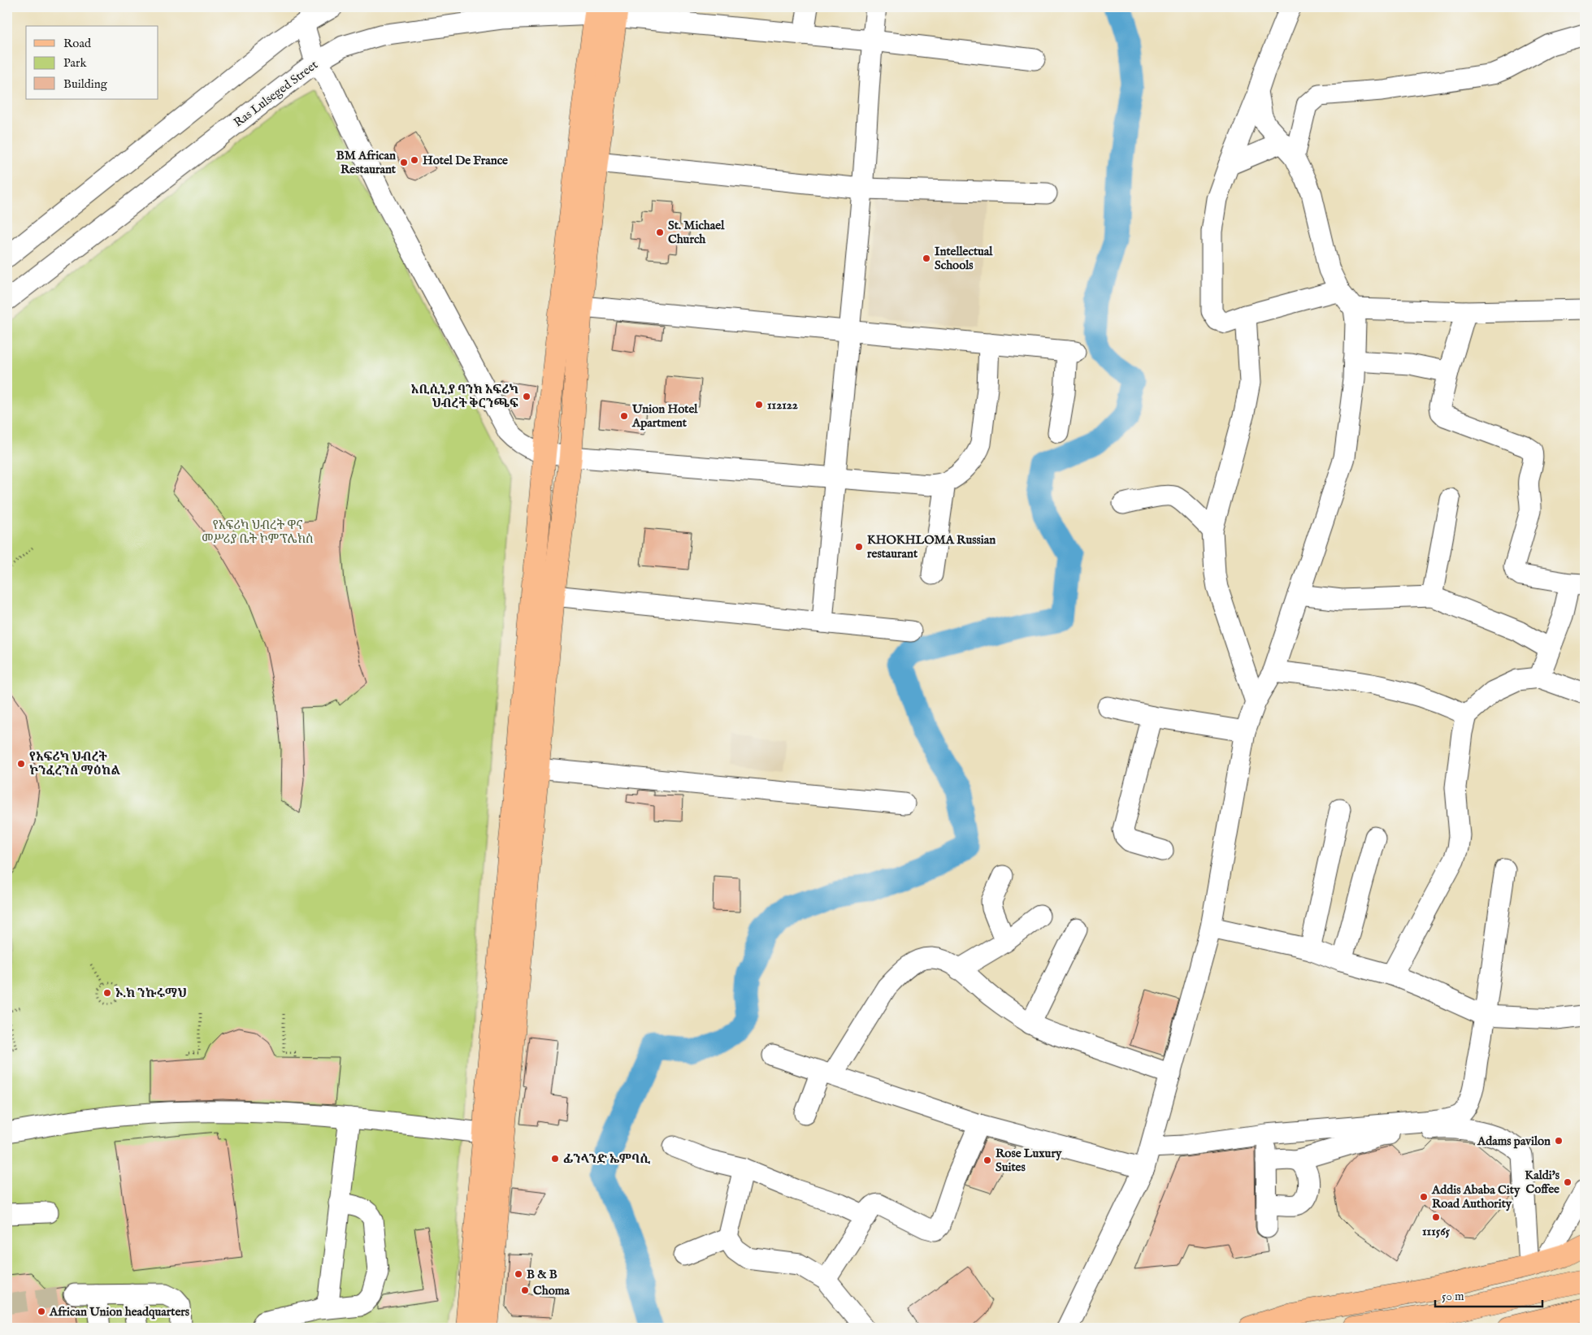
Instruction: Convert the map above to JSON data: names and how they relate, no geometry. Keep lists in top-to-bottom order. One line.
{"streets":{"street":["Ras Lulseged Street"]},"parks":["የአፍሪካ ህብረት ዋና መሥሪያ ቤት ኮምፕሌክስ"],"places":["Hotel De France","BM African Restaurant","St. Michael Church","Intellectual Schools","አቢሲኒያ ባንክ አፍሪካ ህብረት ቅርንጫፍ","112122","Union Hotel Apartment","KHOKHLOMA Russian restaurant","የአፍሪካ ህብረት ኮንፈረንስ ማዕከል","ኦ.ክ ንኩሩማህ","Adams pavilon","ፊንላንድ ኤምባሲ","Rose Luxury Suites","Kaldi's Coffee","Addis Ababa City Road Authority","111565","B & B","Choma","African Union headquarters"],"legend":["Road","Park","Building"],"scale_bar":"50 m"}
